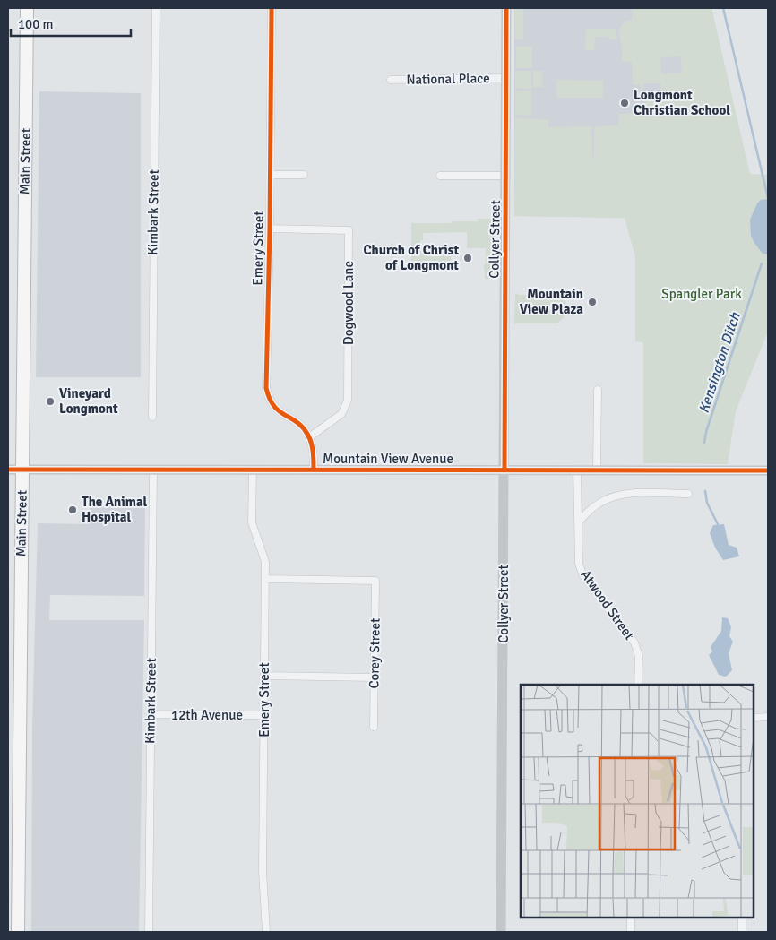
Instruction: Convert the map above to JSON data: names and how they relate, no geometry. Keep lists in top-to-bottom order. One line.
{"streets":{"highway":["Main Street"],"street":["National Place","Kimbark Street","Collyer Street","Emery Street","Dogwood Lane","Mountain View Avenue","Atwood Street","Corey Street","12th Avenue"]},"crossings":[["National Place","Collyer Street"],["Main Street","Mountain View Avenue"],["Kimbark Street","Mountain View Avenue"],["Kimbark Street","12th Avenue"],["Collyer Street","Mountain View Avenue"],["Emery Street","Dogwood Lane"],["Emery Street","Mountain View Avenue"],["Emery Street","Corey Street"],["Emery Street","12th Avenue"],["Mountain View Avenue","Atwood Street"]],"water":["Kensington Ditch"],"parks":["Spangler Park"],"places":["Longmont Christian School","Church of Christ of Longmont","Mountain View Plaza","Vineyard Longmont","The Animal Hospital"],"scale_bar":"100 m"}
